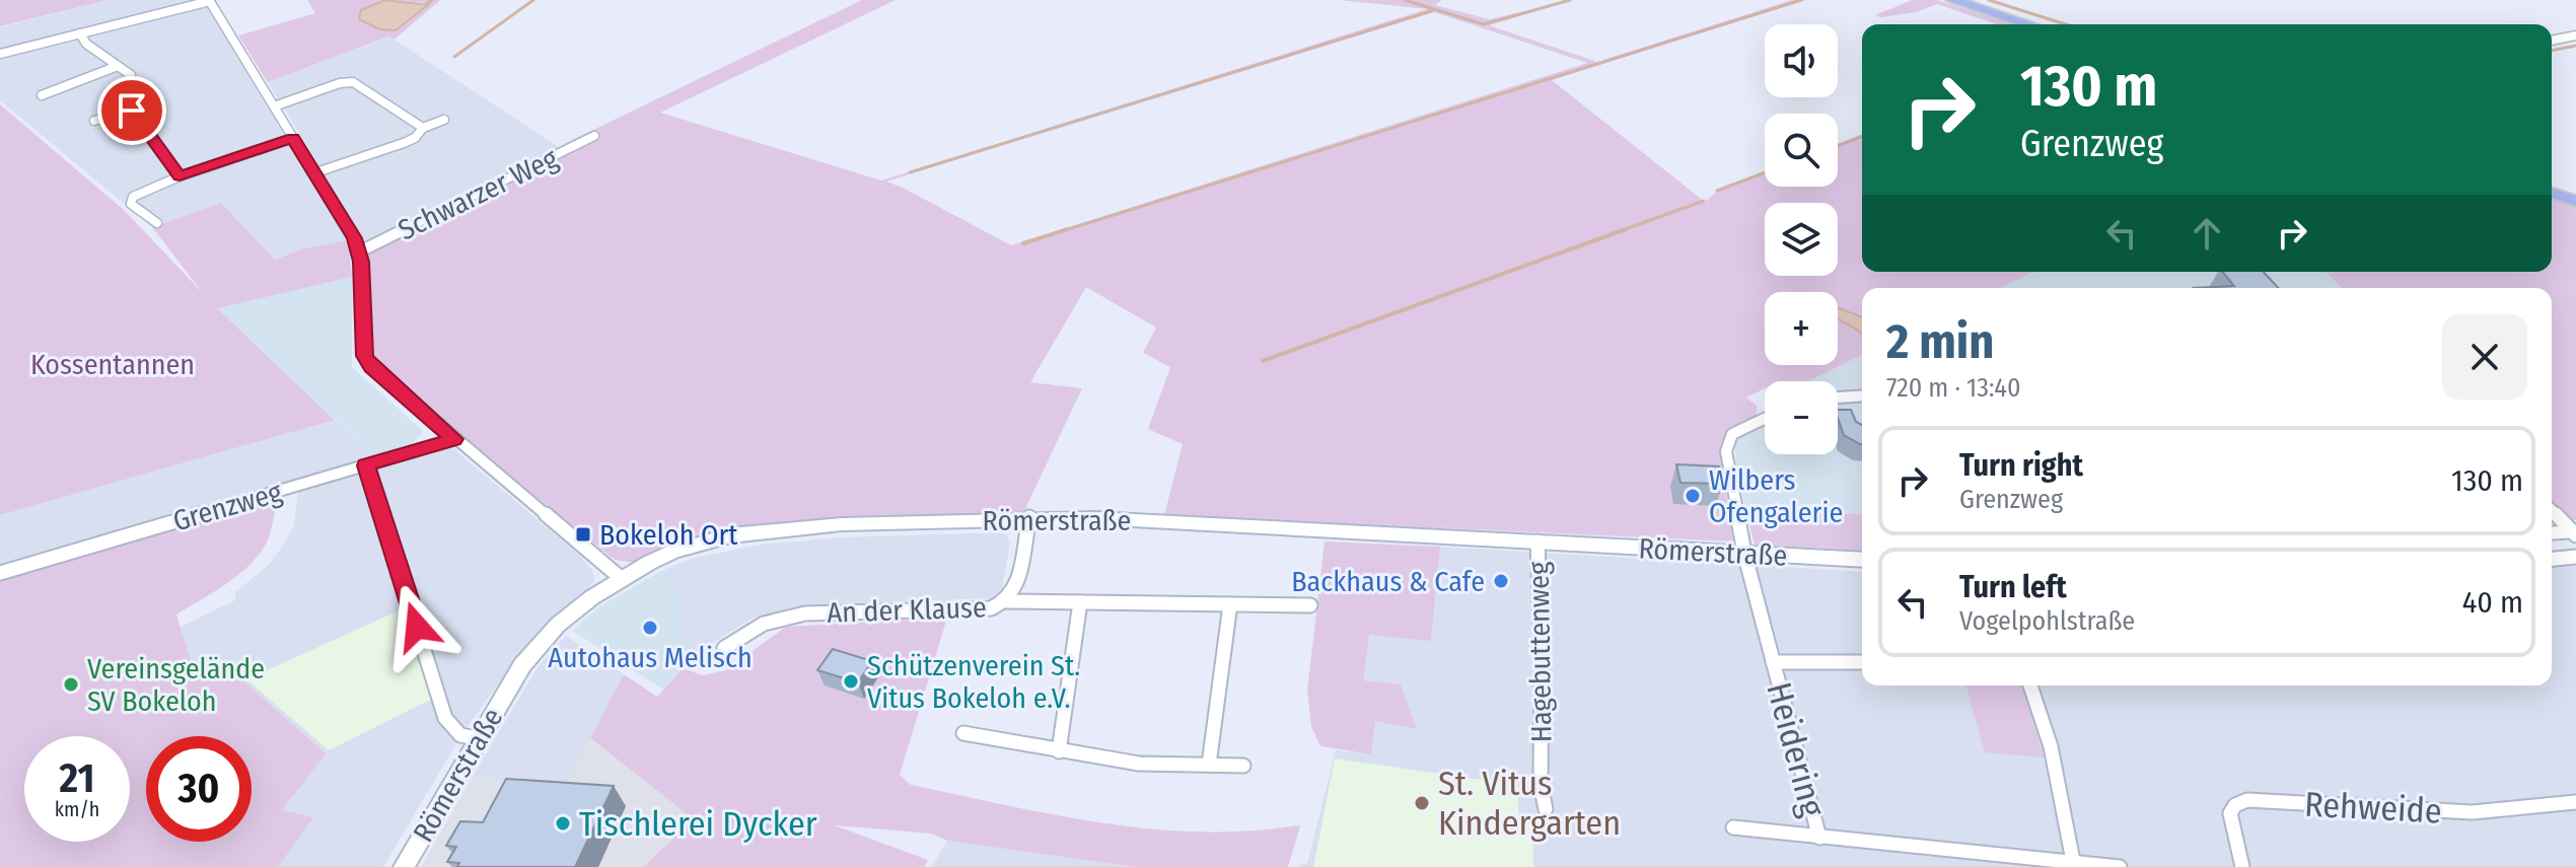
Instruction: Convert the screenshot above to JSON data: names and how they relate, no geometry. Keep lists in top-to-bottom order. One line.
{"streets":{"street":["Schwarzer Weg","Grenzweg","Römerstraße","An der Klause","Hagebuttenweg","Heidering","Rehweide"]},"crossings":[["Römerstraße","An der Klause"],["Römerstraße","Hagebuttenweg"],["Römerstraße","Heidering"]],"parks":["Kossentannen"],"places":{"other":["Wilbers Ofengalerie","Backhaus & Cafe","Autohaus Melisch","Schützenverein St. Vitus Bokeloh e.V.","Vereinsgelände SV Bokeloh","St. Vitus Kindergarten","Tischlerei Dycker"],"transit":["Bokeloh Ort"]},"page":{"map_buttons":["+","−"],"turn":["130 m","Grenzweg"],"heading":["2 min","720 m · 13:40"],"list":[{"name":"Turn right","note":"Grenzweg","value":"130 m"},{"name":"Turn left","note":"Vogelpohlstraße","value":"40 m"}],"speed":"21 km/h","limit":"30"}}
